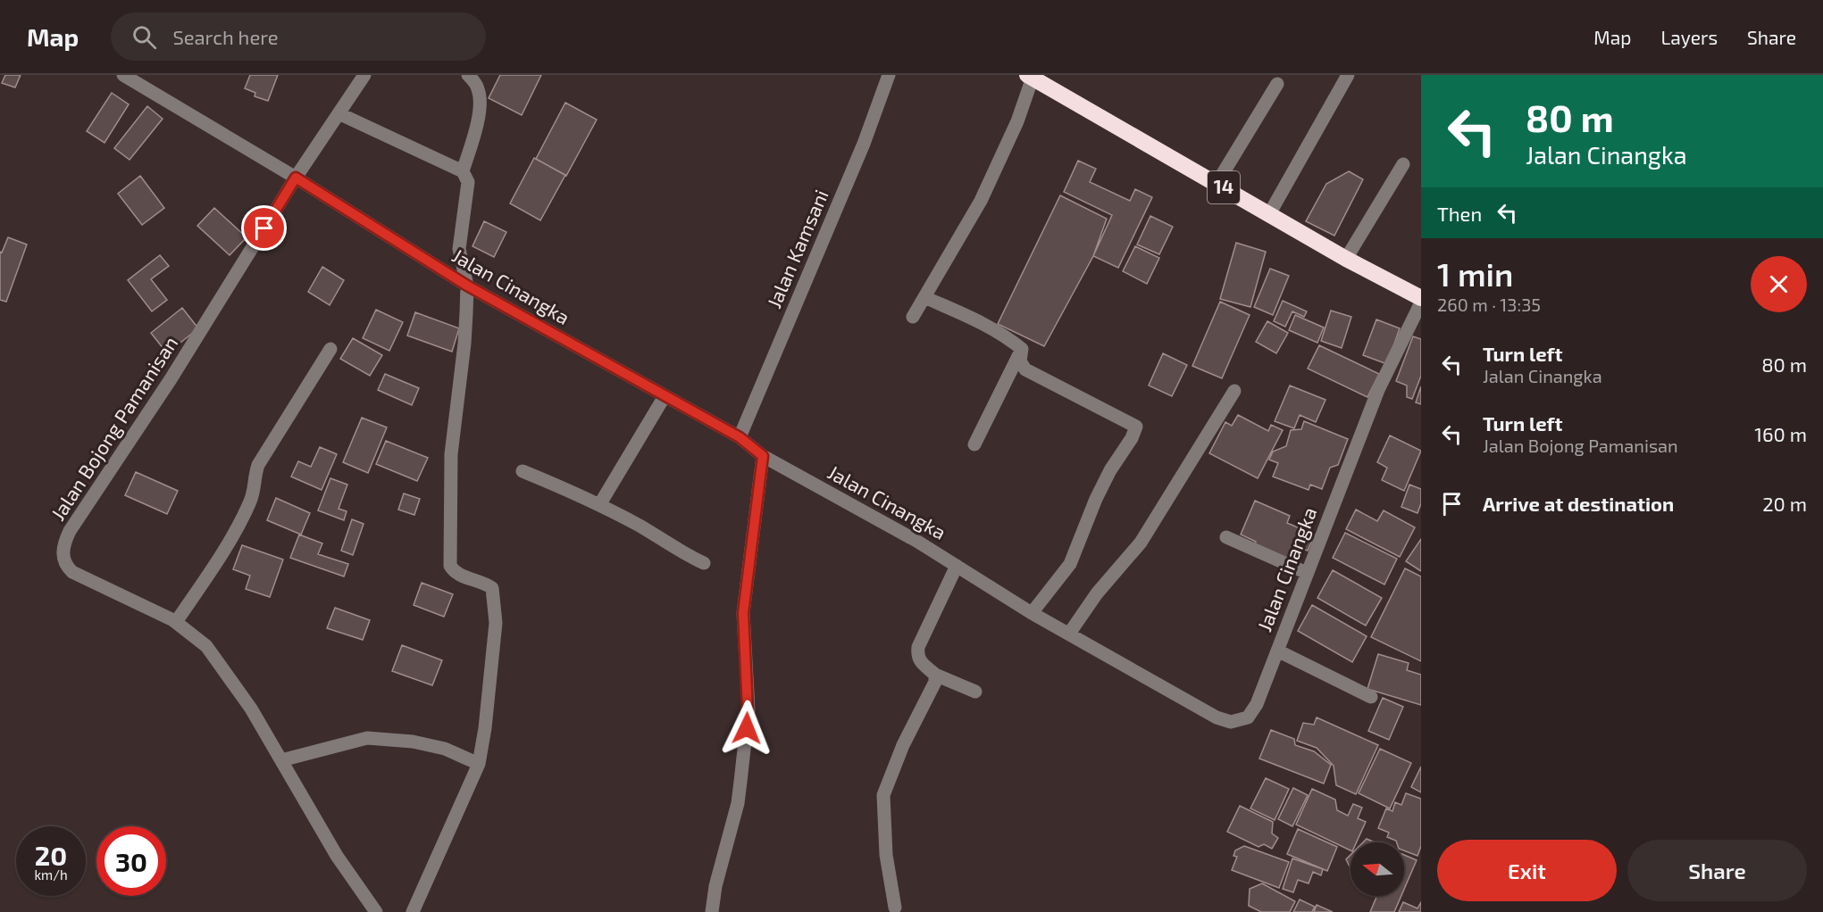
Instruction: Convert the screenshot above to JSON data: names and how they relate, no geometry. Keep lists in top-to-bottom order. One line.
{"streets":{"highway":["14"],"street":["Jalan Kamsani","Jalan Cinangka","Jalan Bojong Pamanisan"]},"crossings":[["14","Jalan Cinangka"],["Jalan Kamsani","Jalan Cinangka"],["Jalan Cinangka","Jalan Bojong Pamanisan"]],"north":"left","page":{"header":"Map","search":"Search here","nav":["Map","Layers","Share"],"turn":["80 m","Jalan Cinangka"],"then":"Then","heading":["1 min","260 m · 13:35"],"list":[{"name":"Turn left","note":"Jalan Cinangka","value":"80 m"},{"name":"Turn left","note":"Jalan Bojong Pamanisan","value":"160 m"},{"name":"Arrive at destination","value":"20 m"}],"speed":"20 km/h","limit":"30","buttons":["Exit","Share"]}}
